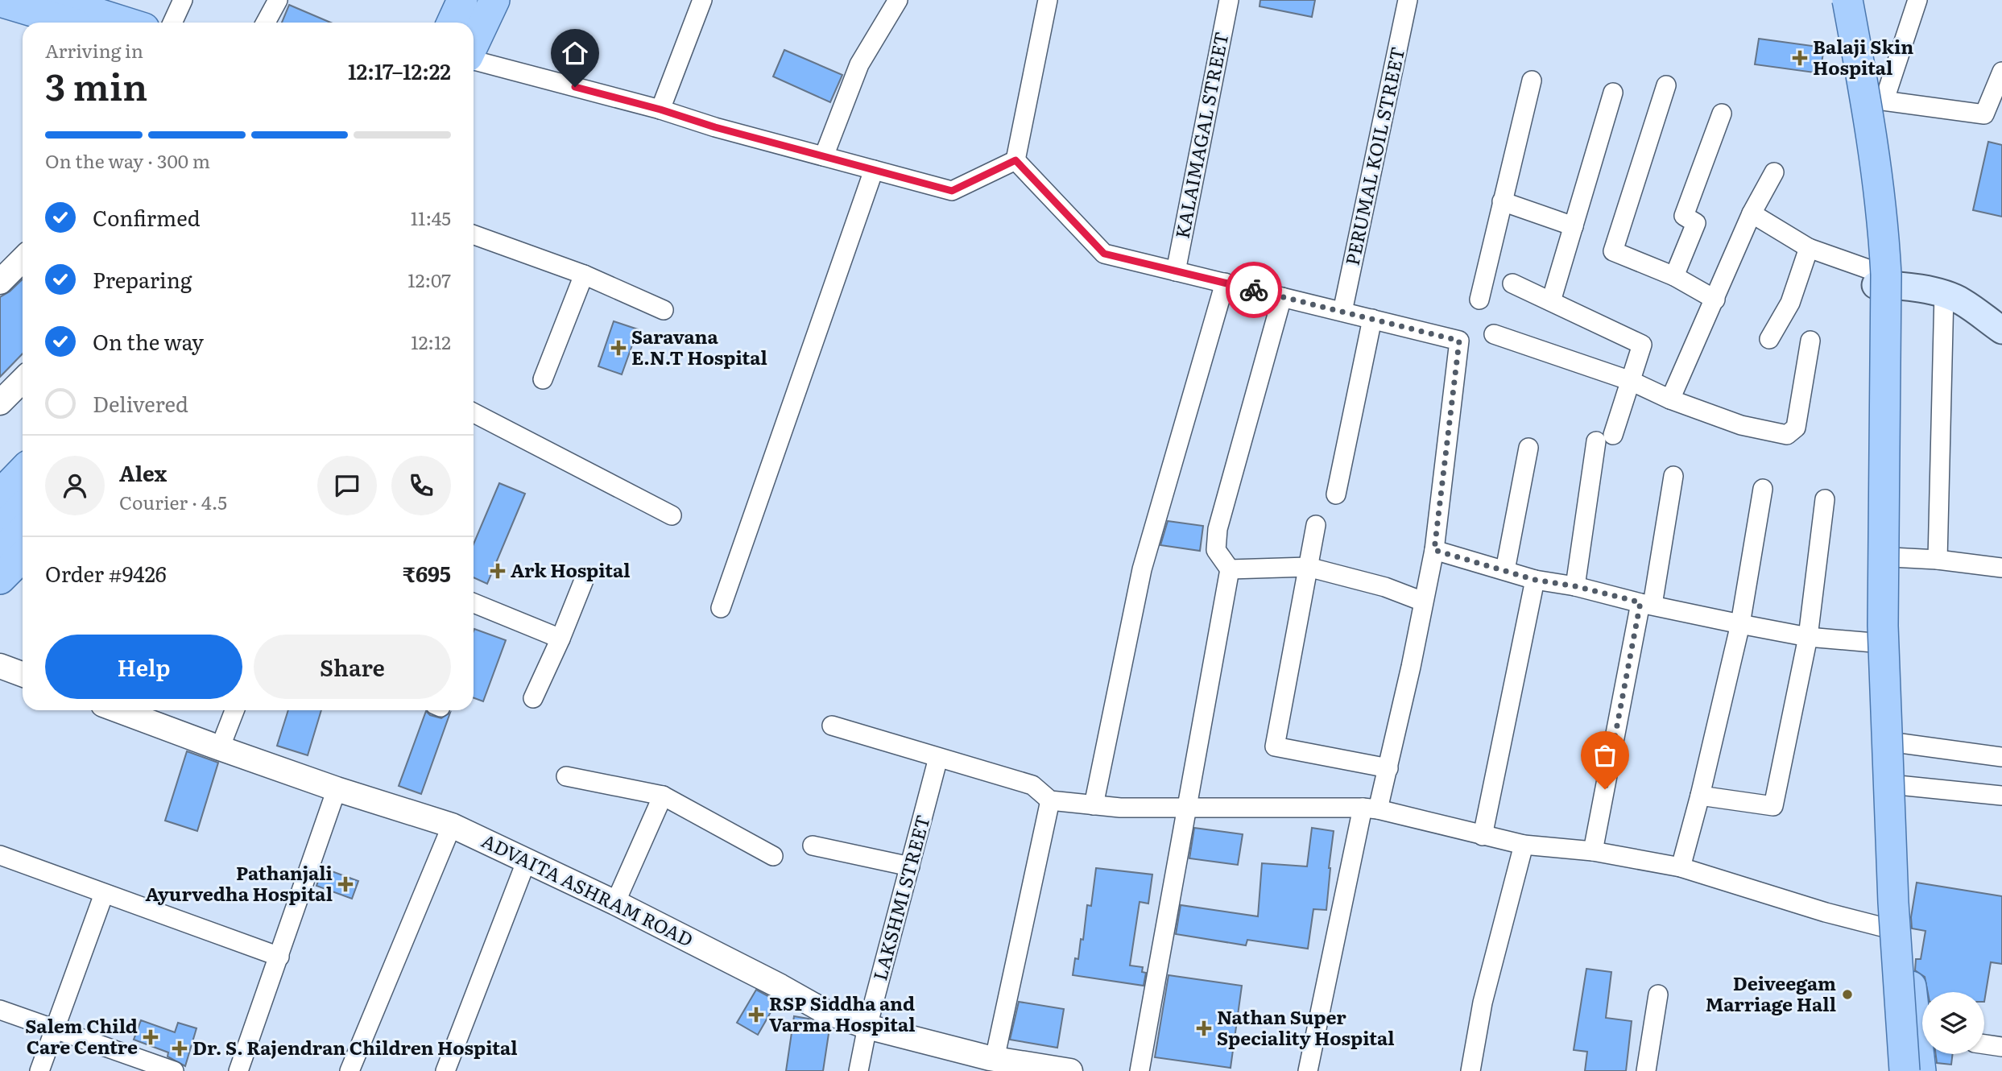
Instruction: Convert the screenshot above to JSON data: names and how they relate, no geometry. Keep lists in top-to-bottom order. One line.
{"streets":{"street":["KALAIMAGAL STREET","PERUMAL KOIL STREET","ADVAITA ASHRAM ROAD","LAKSHMI STREET"]},"crossings":[["ADVAITA ASHRAM ROAD","LAKSHMI STREET"]],"places":{"health":["Balaji Skin Hospital","Saravana E.N.T Hospital","Ark Hospital","Pathanjali Ayurvedha Hospital","RSP Siddha and Varma Hospital","Nathan Super Speciality Hospital","Salem Child Care Centre","Dr. S. Rajendran Children Hospital"],"other":["Deiveegam Marriage Hall"]},"page":{"heading":["3 min","Arriving in","12:17–12:22"],"panel":["Alex","Courier · 4.5","Order #9426","₹695"],"bar":"On the way · 300 m","list":[["Confirmed","11:45"],["Preparing","12:07"],["On the way","12:12"],"Delivered"],"buttons":["Help","Share"]}}
